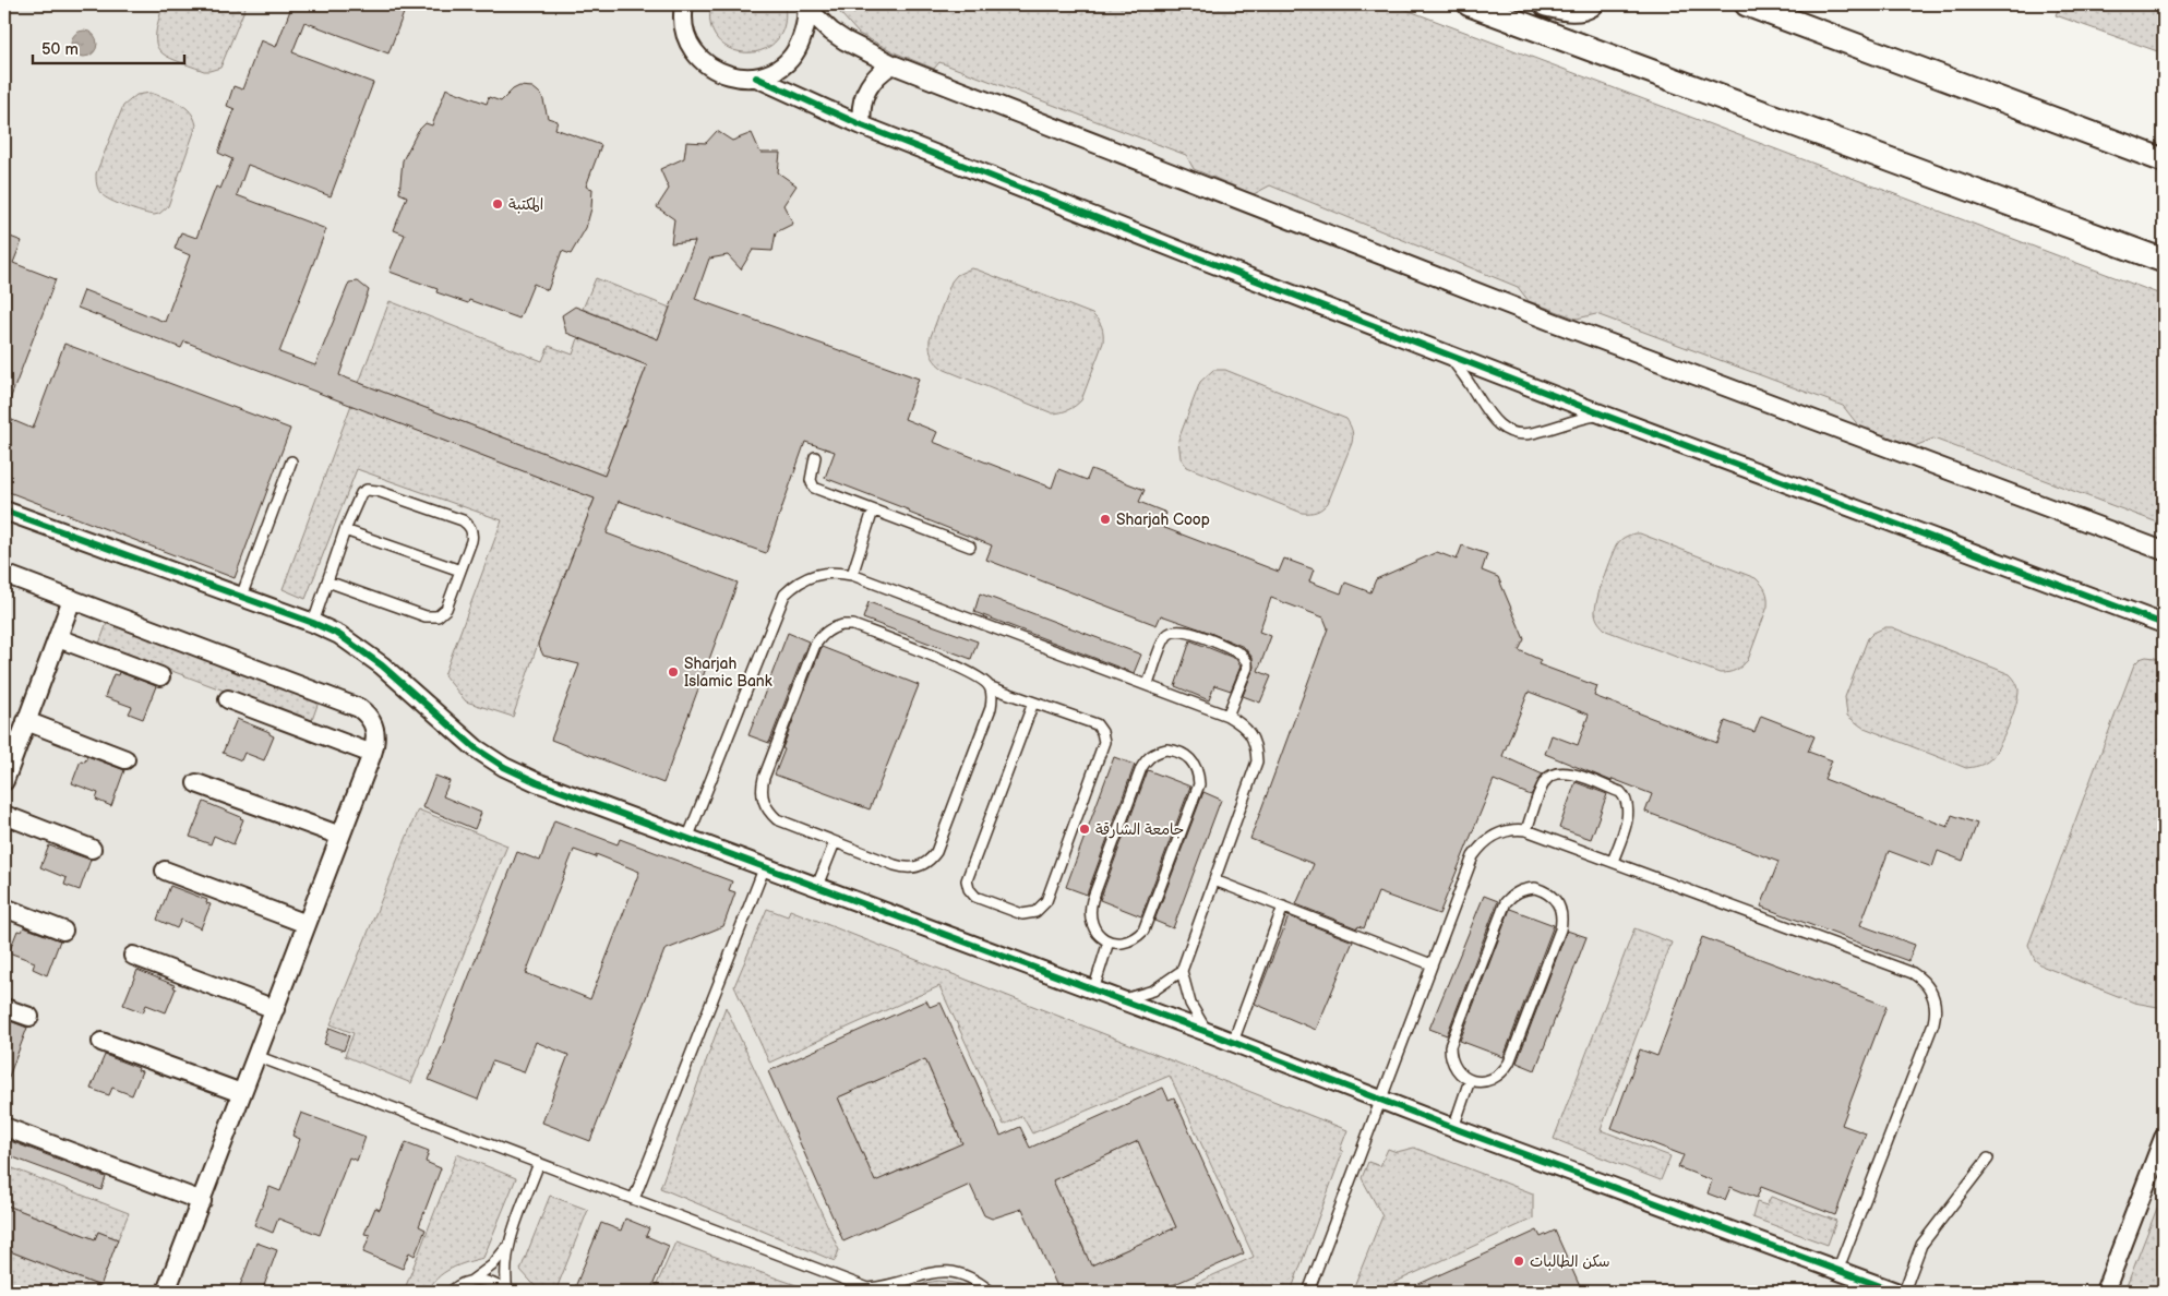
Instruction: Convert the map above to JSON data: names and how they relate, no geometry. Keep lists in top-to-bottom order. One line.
{"places":["المكتبة","Sharjah Coop","Sharjah Islamic Bank","جامعة الشارقة","سكن الطالبات"],"scale_bar":"50 m"}
